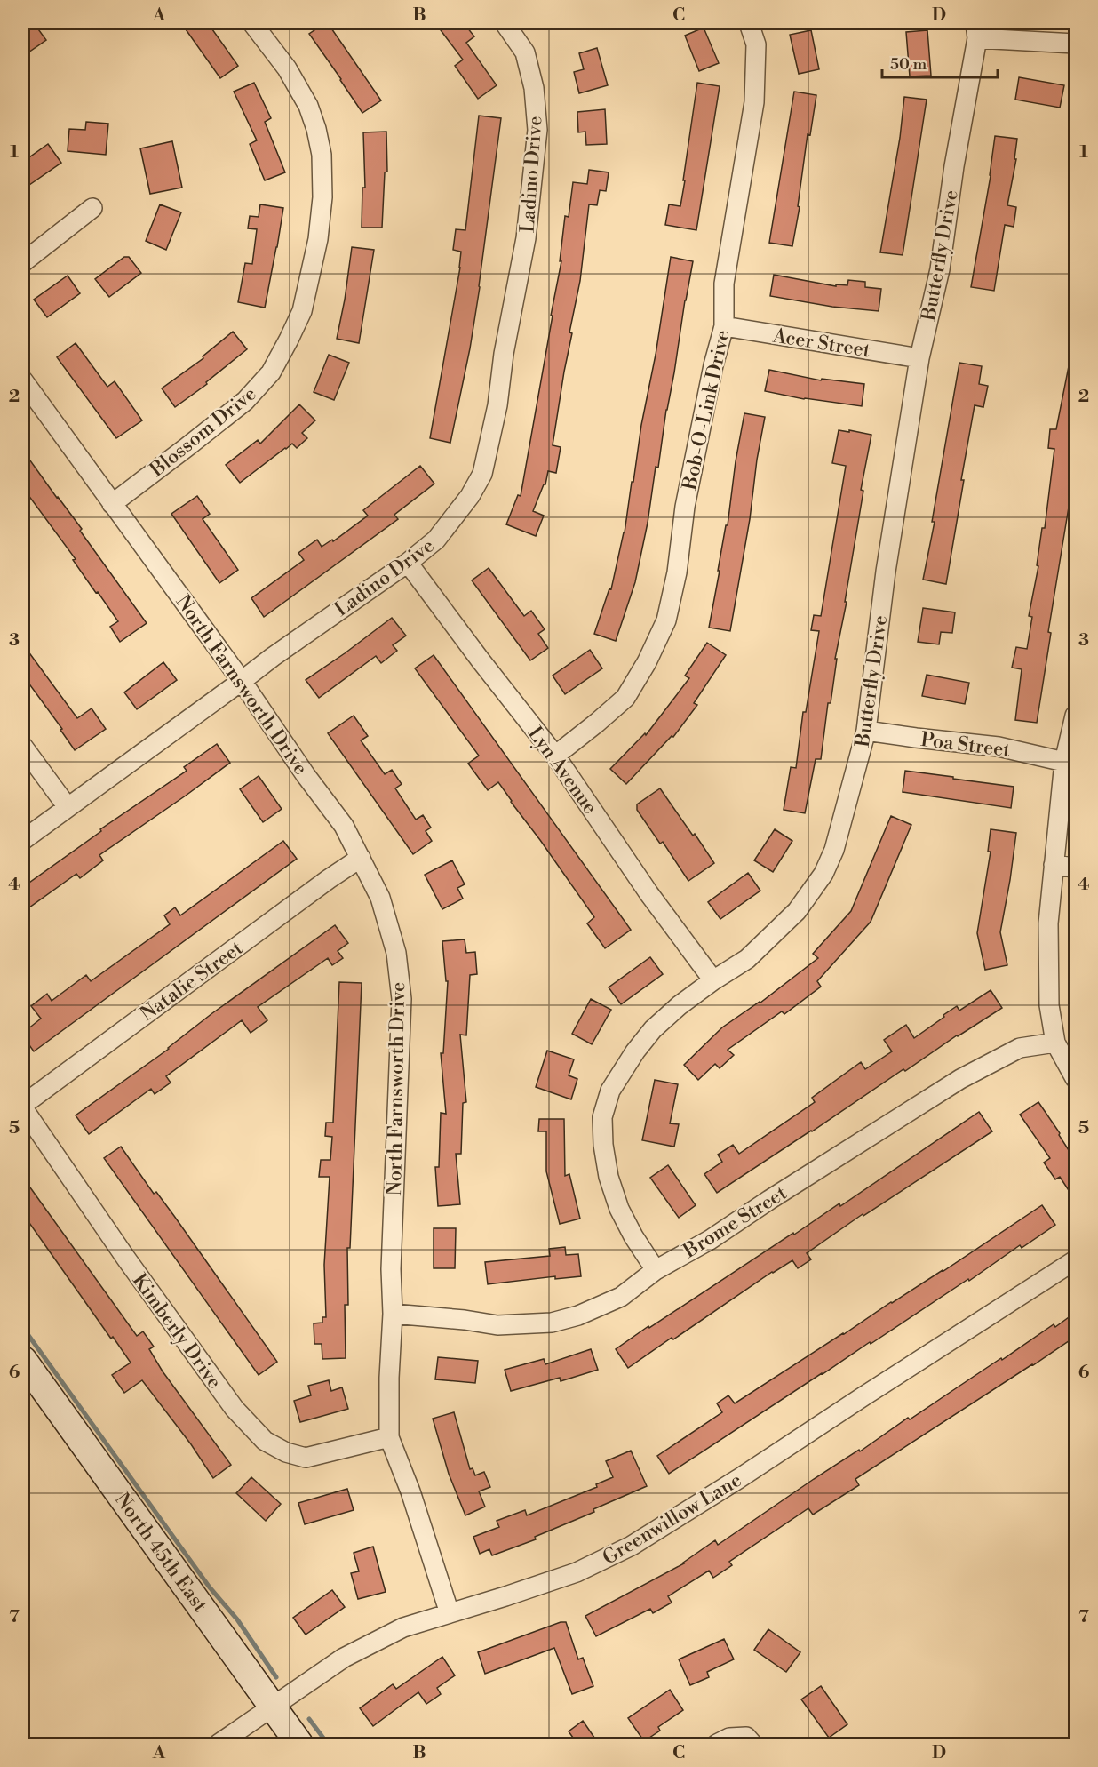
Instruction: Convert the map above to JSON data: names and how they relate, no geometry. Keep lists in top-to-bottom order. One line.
{"streets":{"main road":["North 45th East"],"street":["Ladino Drive","Butterfly Drive","Acer Street","Bob-O-Link Drive","Blossom Drive","North Farnsworth Drive","Poa Street","Lyn Avenue","Natalie Street","Brome Street","Kimberly Drive","Greenwillow Lane"]},"crossings":[["Ladino Drive","North Farnsworth Drive"],["Ladino Drive","Lyn Avenue"],["Butterfly Drive","Acer Street"],["Butterfly Drive","Poa Street"],["Butterfly Drive","Lyn Avenue"],["Butterfly Drive","Brome Street"],["Acer Street","Bob-O-Link Drive"],["Bob-O-Link Drive","Lyn Avenue"],["Blossom Drive","North Farnsworth Drive"],["North Farnsworth Drive","Natalie Street"],["North Farnsworth Drive","Brome Street"],["North Farnsworth Drive","Kimberly Drive"],["North Farnsworth Drive","Greenwillow Lane"],["Natalie Street","Kimberly Drive"],["Greenwillow Lane","North 45th East"]],"scale_bar":"50 m","grid":{"columns":["A","B","C","D"],"rows":["1","2","3","4","5","6","7"]}}
